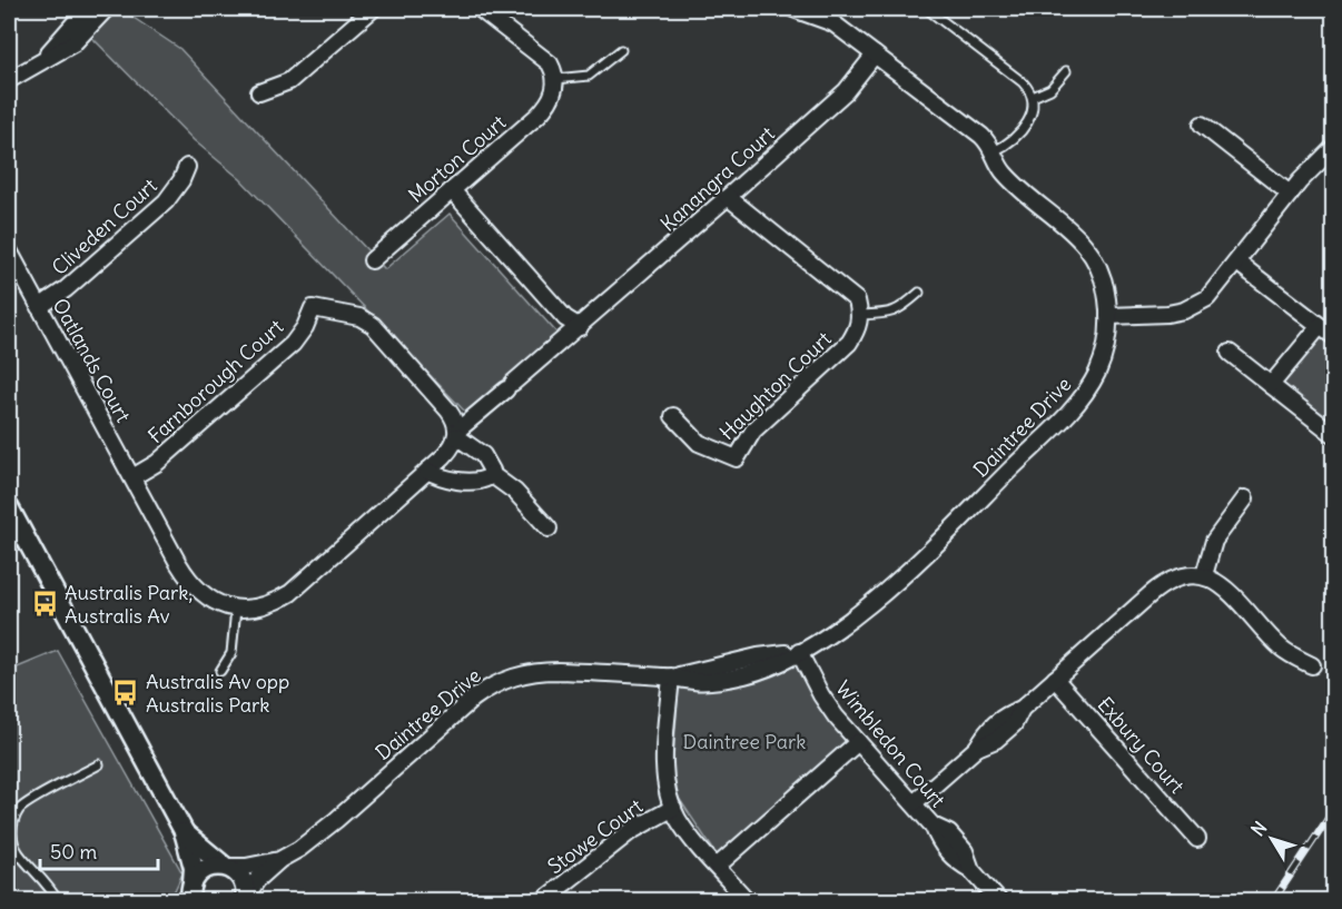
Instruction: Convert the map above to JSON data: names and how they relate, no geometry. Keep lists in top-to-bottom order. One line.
{"streets":{"street":["Morton Court","Kanangra Court","Cliveden Court","Oatlands Court","Farnborough Court","Haughton Court","Daintree Drive","Wimbledon Court","Exbury Court","Stowe Court"]},"crossings":[["Kanangra Court","Farnborough Court"],["Kanangra Court","Daintree Drive"],["Cliveden Court","Oatlands Court"],["Oatlands Court","Farnborough Court"],["Daintree Drive","Wimbledon Court"]],"parks":["Daintree Park"],"places":{"bus stop":["Australis Park, Australis Av","Australis Av opp Australis Park"]},"scale_bar":"50 m","north":"top left"}
